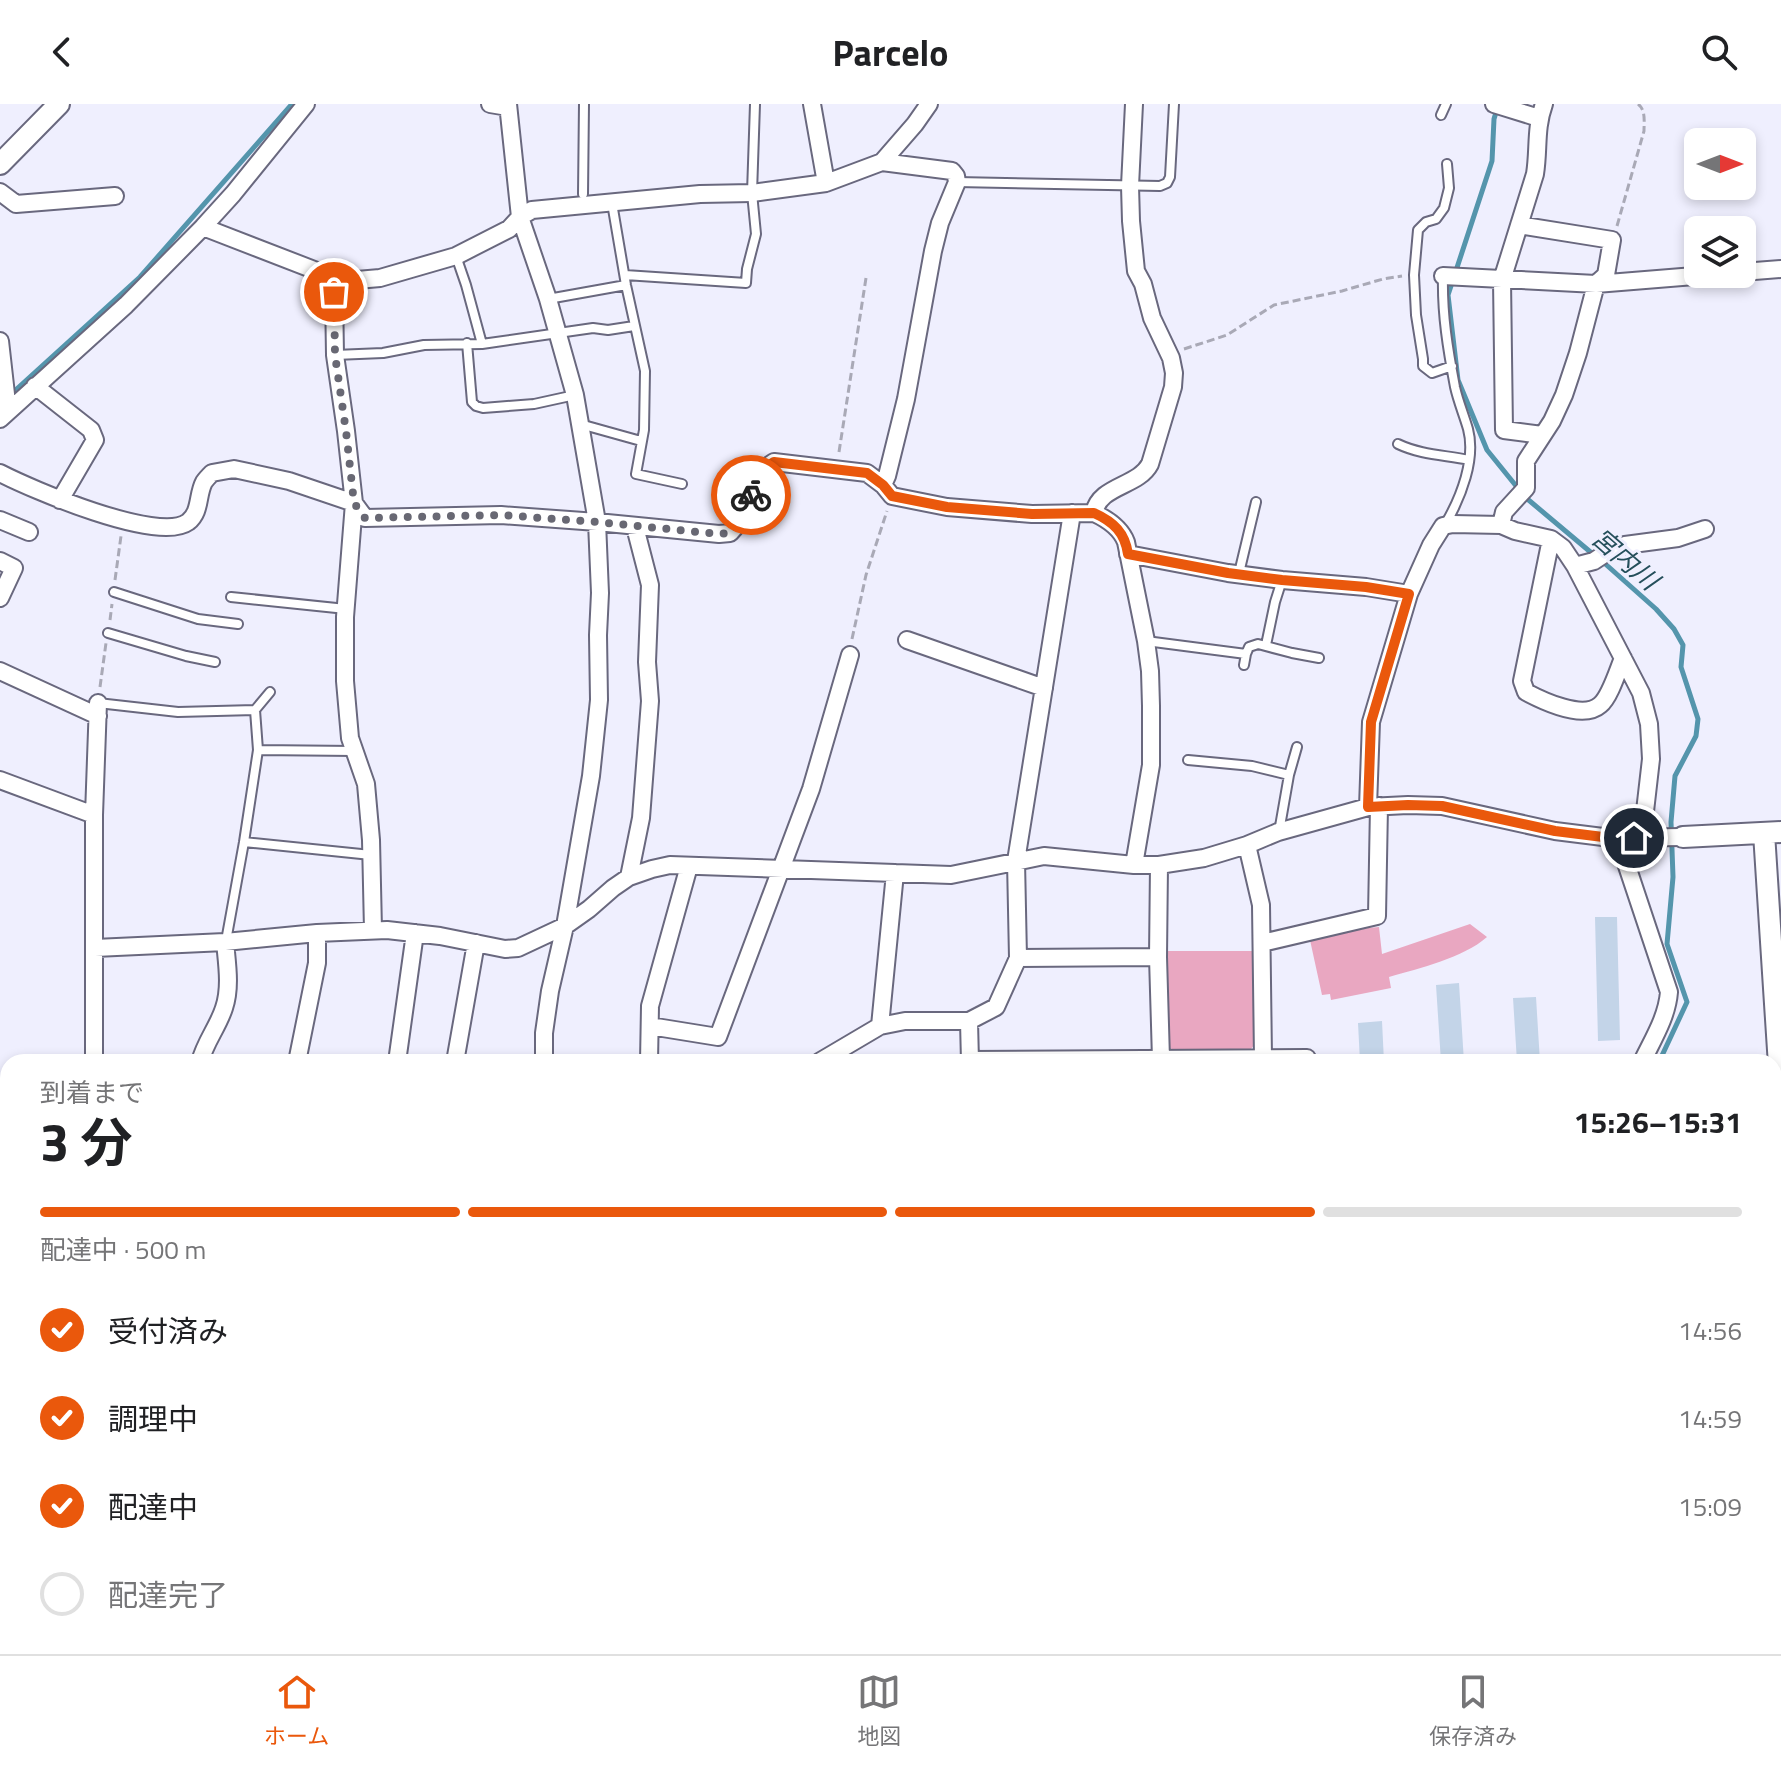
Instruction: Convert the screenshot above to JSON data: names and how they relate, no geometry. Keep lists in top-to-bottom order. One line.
{"water":["宮内川"],"north":"right","page":{"header":"Parcelo","heading":["3 分","到着まで","15:26–15:31"],"bar":"配達中 · 500 m","list":[["受付済み","14:56"],["調理中","14:59"],["配達中","15:09"],"配達完了"],"tabs":["ホーム","地図","保存済み"]}}
